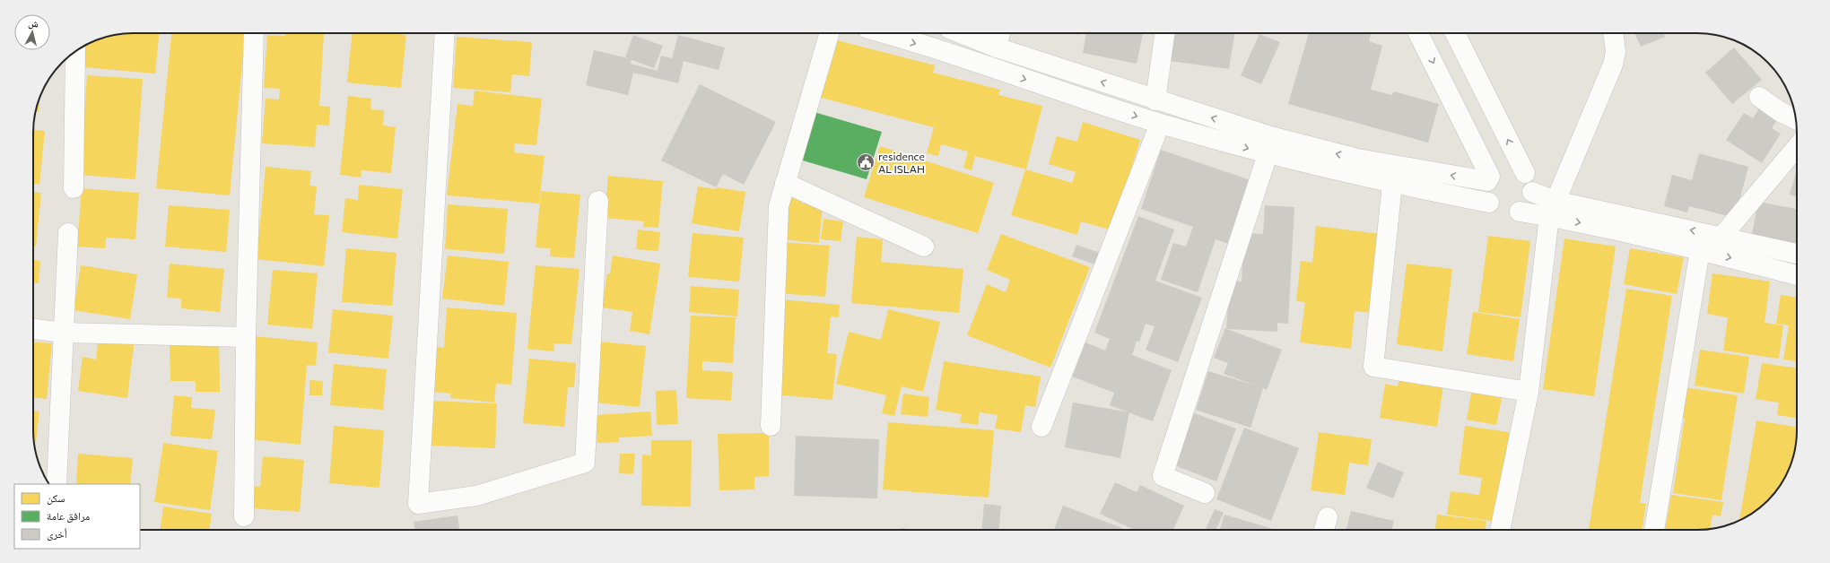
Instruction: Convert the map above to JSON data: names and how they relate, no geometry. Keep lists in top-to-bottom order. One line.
{"places":{"public building":["residence AL ISLAH"]},"legend":["سكن","مرافق عامة","أخرى"],"north":"top"}
